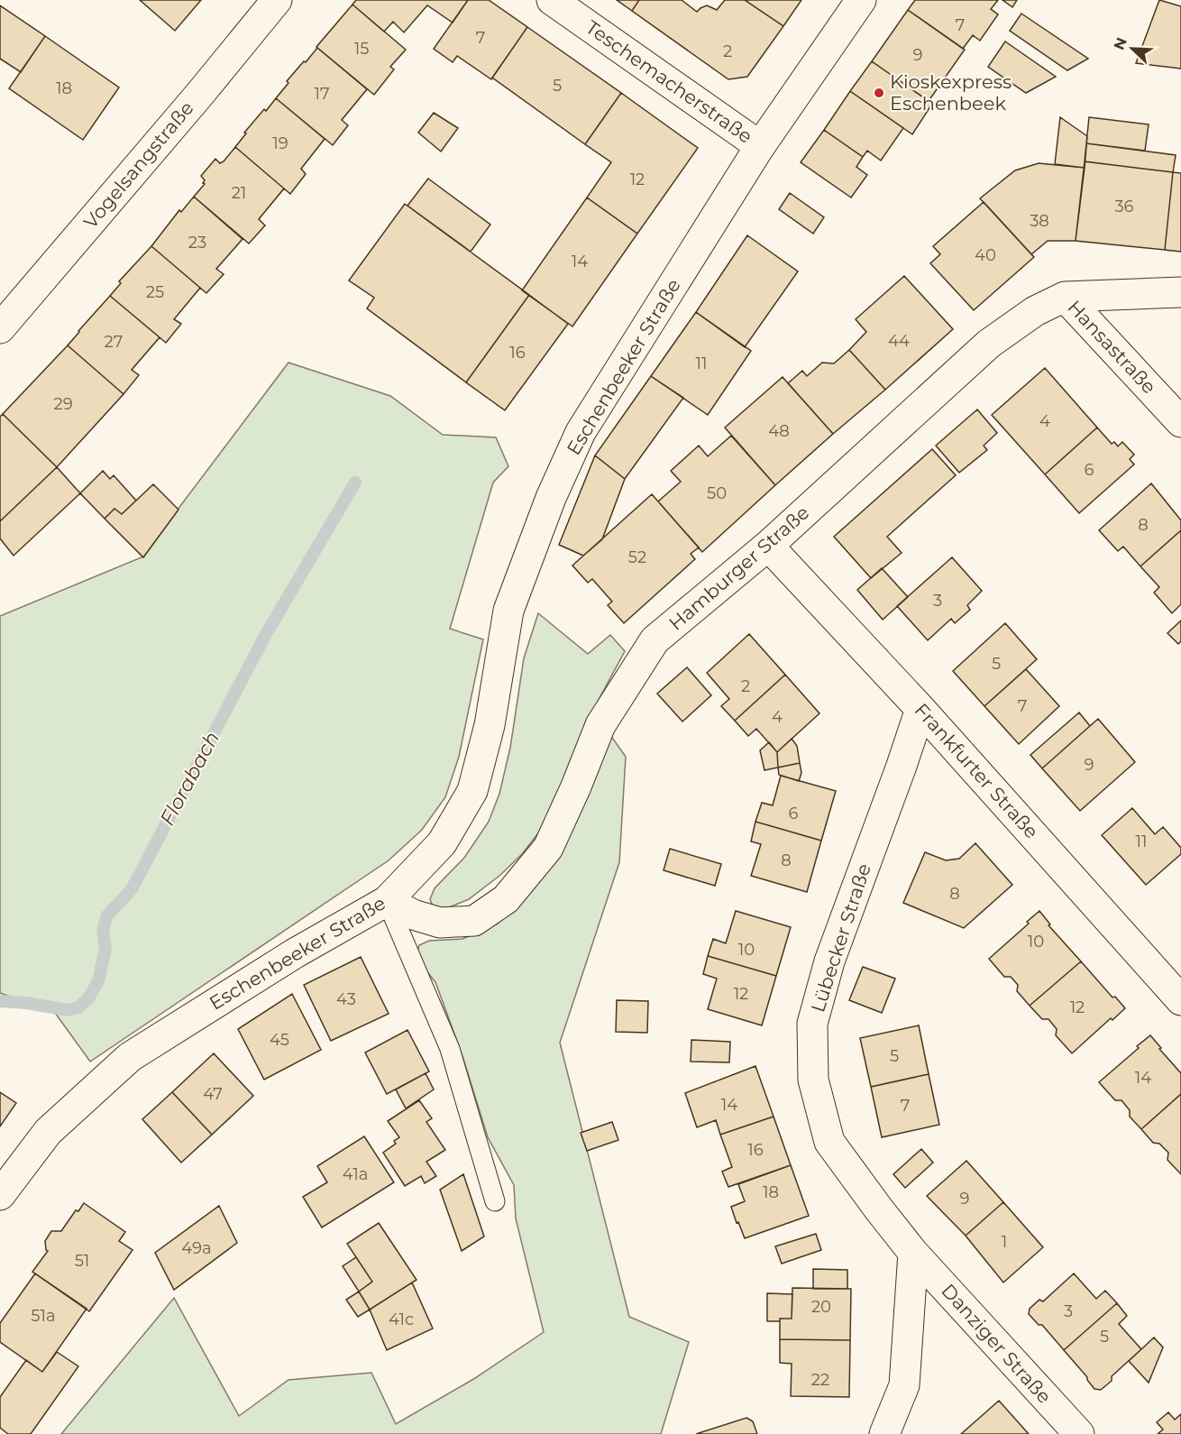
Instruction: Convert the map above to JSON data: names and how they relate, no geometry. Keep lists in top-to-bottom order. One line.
{"streets":{"street":["Teschemacherstraße","Vogelsangstraße","Hansastraße","Eschenbeeker Straße","Hamburger Straße","Frankfurter Straße","Lübecker Straße","Danziger Straße"]},"crossings":[["Teschemacherstraße","Eschenbeeker Straße"],["Hansastraße","Hamburger Straße"],["Eschenbeeker Straße","Hamburger Straße"],["Hamburger Straße","Frankfurter Straße"],["Frankfurter Straße","Lübecker Straße"],["Lübecker Straße","Danziger Straße"]],"water":["Florabach"],"places":["Kioskexpress Eschenbeek"],"house_numbers":["7","7","15","2","9","5","18","17","19","12","21","36","38","23","40","14","25","44","27","16","11","29","4","48","6","50","8","52","3","5","2","7","4","9","6","11","8","8","10","10","12","43","12","45","5","14","47","14","7","16","41a","18","9","1","49a","51","20","3","51a","41c","5","22"],"north":"top left"}
